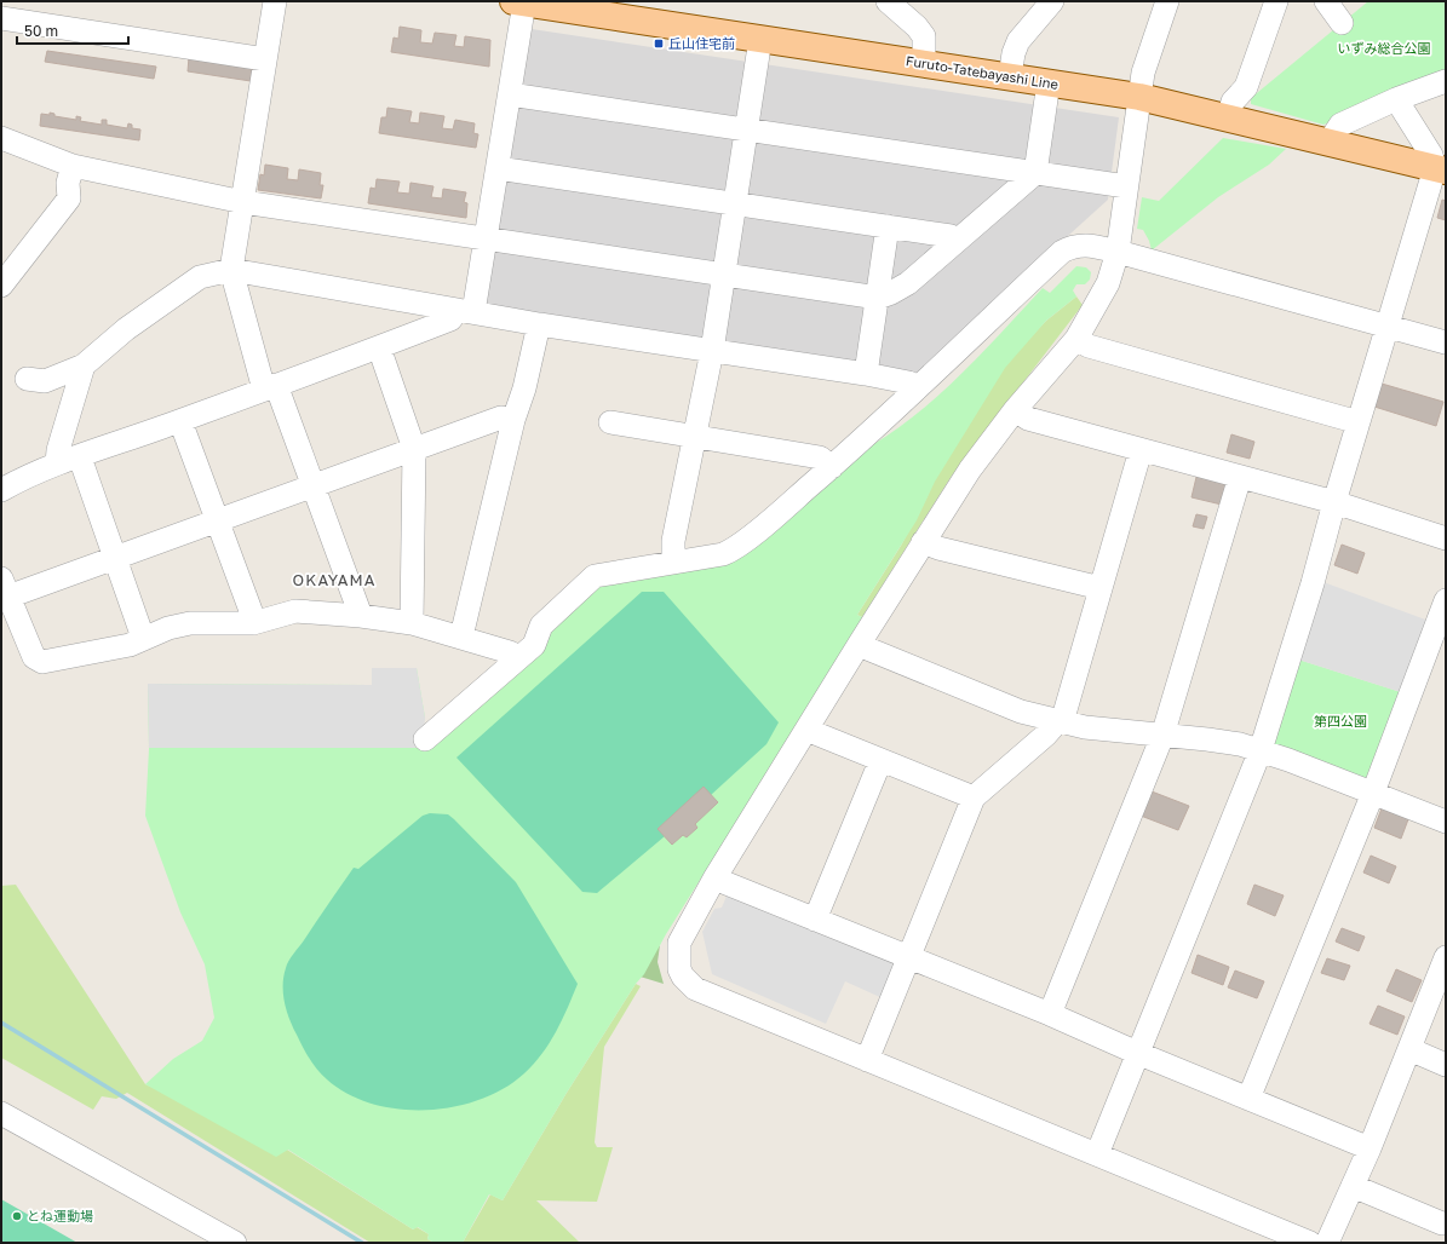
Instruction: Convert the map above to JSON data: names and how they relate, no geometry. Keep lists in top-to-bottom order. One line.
{"streets":{"main road":["Furuto-Tatebayashi Line"]},"districts":["OKAYAMA"],"parks":["いずみ総合公園","第四公園"],"places":{"transit":["丘山住宅前"],"other":["とね運動場"]},"scale_bar":"50 m"}
